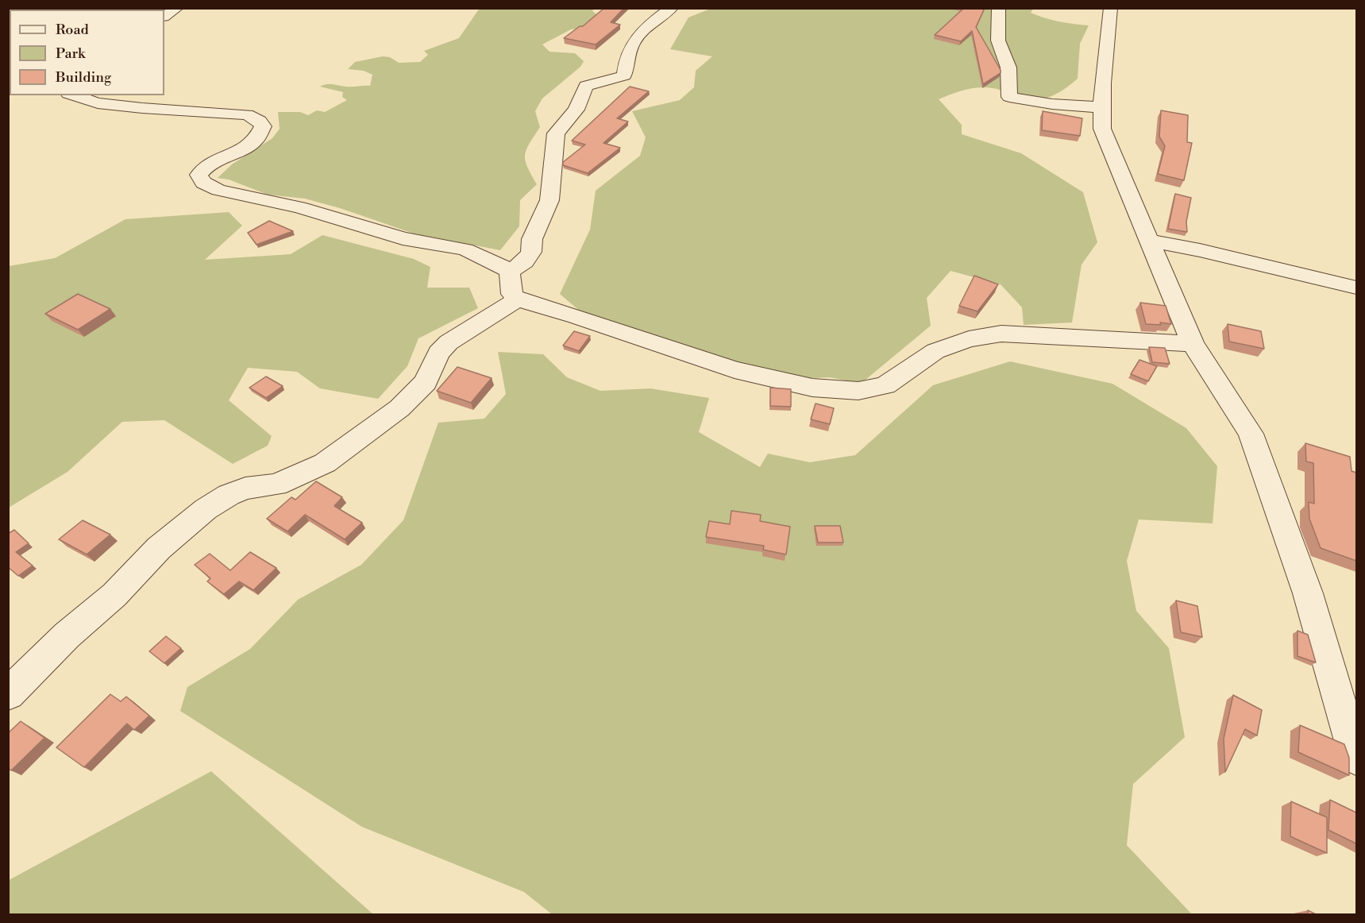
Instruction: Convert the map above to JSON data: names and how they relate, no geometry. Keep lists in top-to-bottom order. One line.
{"legend":["Road","Park","Building"]}
